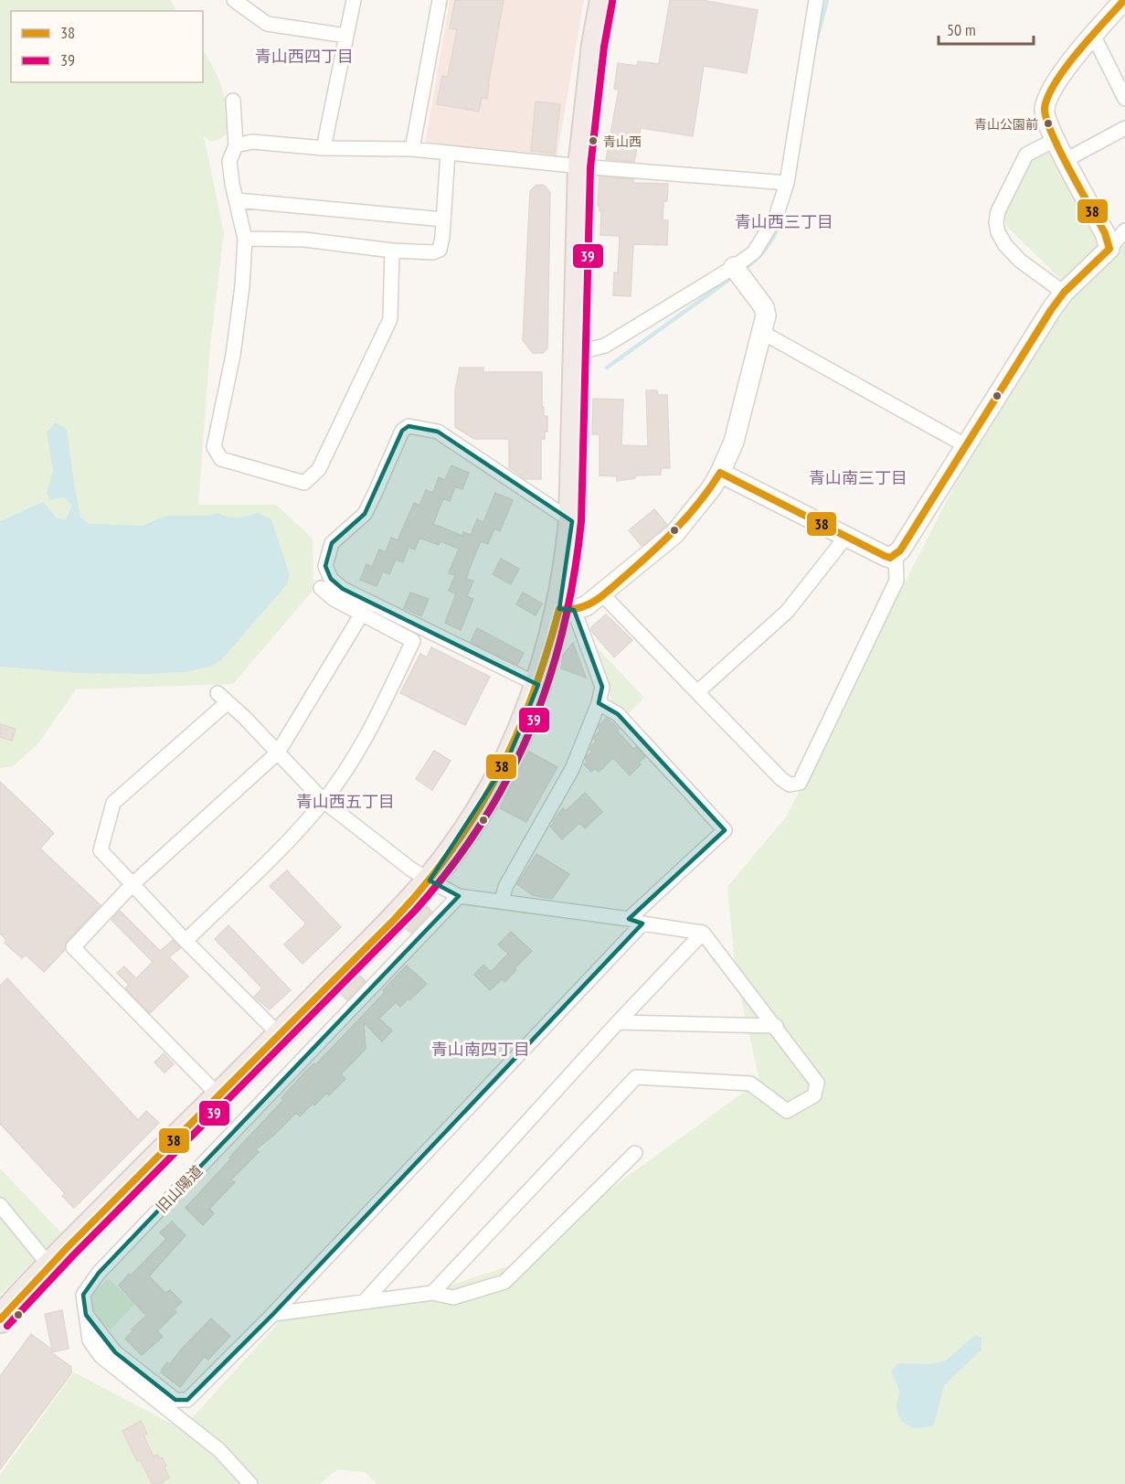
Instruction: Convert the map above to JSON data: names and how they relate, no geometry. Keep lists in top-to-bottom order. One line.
{"streets":{"street":["旧山陽道"]},"districts":["青山西四丁目","青山西三丁目","青山南三丁目","青山西五丁目","青山南四丁目"],"places":["青山公園前","青山西"],"lines":["transit line 38","transit line 39"],"legend":["38","39"],"scale_bar":"50 m"}
